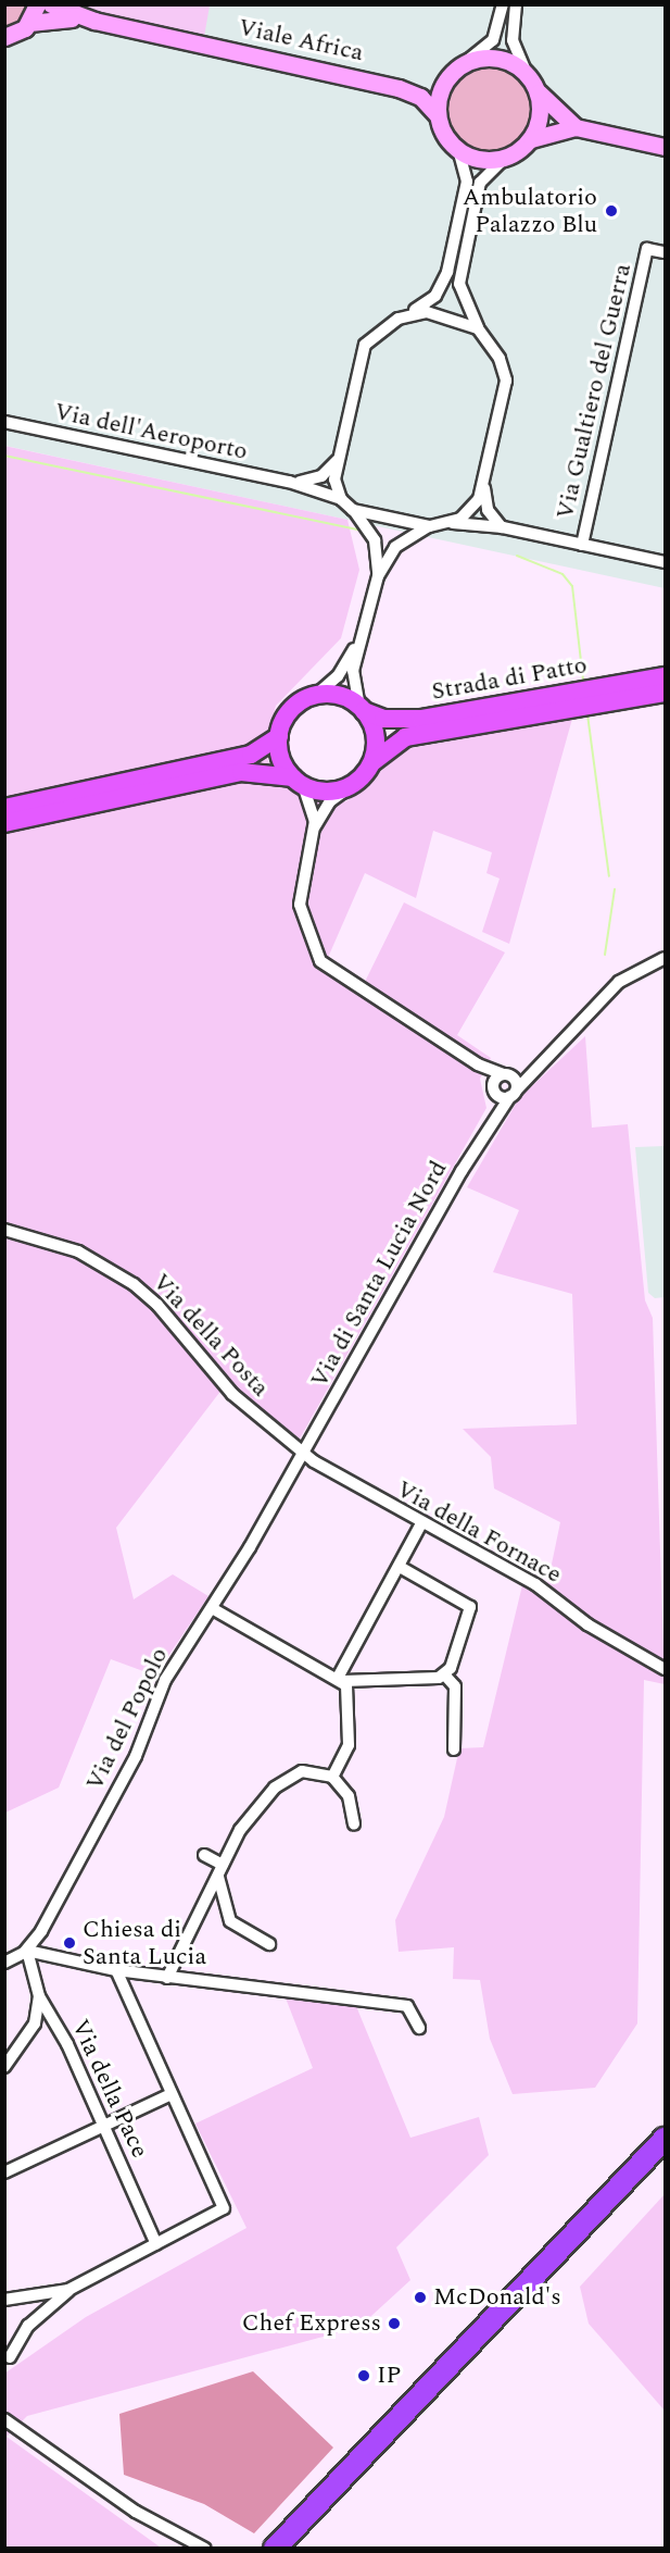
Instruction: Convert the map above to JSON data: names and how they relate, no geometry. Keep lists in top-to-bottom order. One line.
{"streets":{"main road":["Strada di Patto"],"street":["Viale Africa","Via Gualtiero del Guerra","Via dell'Aeroporto","Via di Santa Lucia Nord","Via della Posta","Via della Fornace","Via del Popolo","Via della Pace"]},"crossings":[["Via di Santa Lucia Nord","Via della Posta"],["Via di Santa Lucia Nord","Via della Fornace"],["Via di Santa Lucia Nord","Via del Popolo"],["Via della Posta","Via della Fornace"],["Via della Posta","Via del Popolo"],["Via della Fornace","Via del Popolo"],["Via del Popolo","Via della Pace"]],"places":["Ambulatorio Palazzo Blu","Chiesa di Santa Lucia","McDonald's","Chef Express","IP"]}
